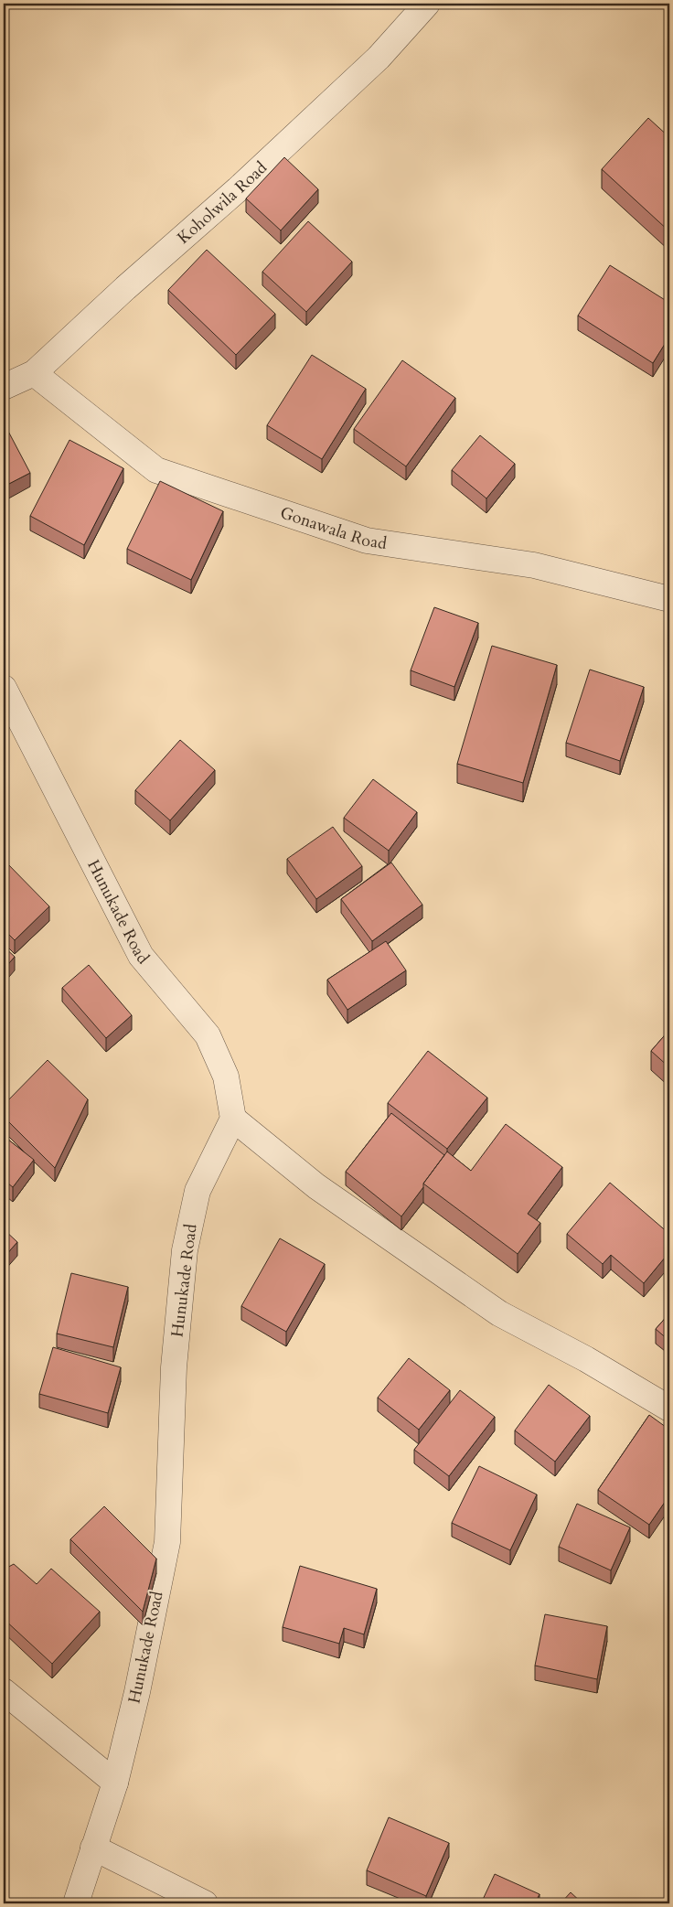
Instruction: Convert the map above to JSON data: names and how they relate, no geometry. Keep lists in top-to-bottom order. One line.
{"streets":{"street":["Koholwila Road","Gonawala Road","Hunukade Road"]},"crossings":[["Koholwila Road","Gonawala Road"]]}
